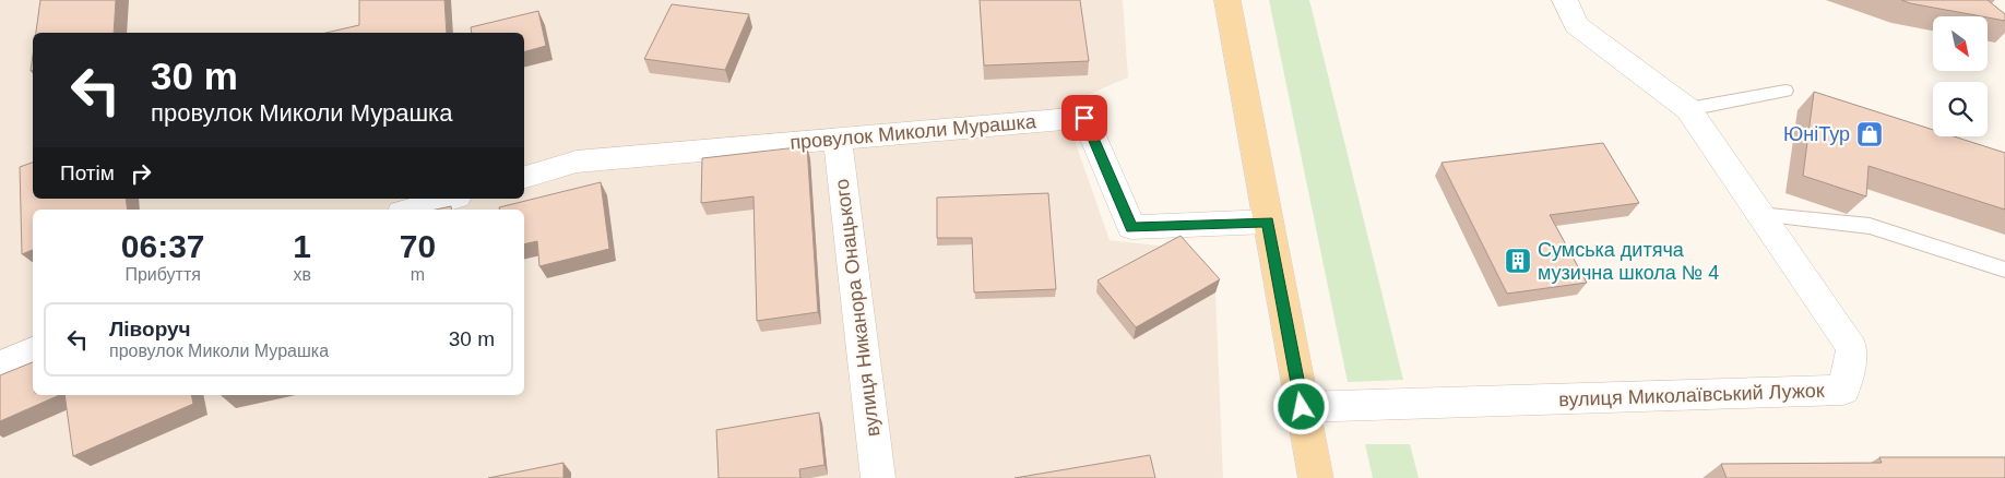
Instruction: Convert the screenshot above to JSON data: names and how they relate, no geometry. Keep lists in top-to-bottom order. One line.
{"streets":{"street":["провулок Миколи Мурашка","вулиця Никанора Онацького","вулиця Миколаївський Лужок"]},"crossings":[["провулок Миколи Мурашка","вулиця Никанора Онацького"]],"places":{"shop":["ЮніТур"],"building":["Сумська дитяча музична школа № 4"]},"north":"bottom right","page":{"turn":["30 m","провулок Миколи Мурашка"],"then":"Потім","eta":["06:37","Прибуття","1","хв","70","m"],"list":[{"name":"Ліворуч","note":"провулок Миколи Мурашка","value":"30 m"}]}}
